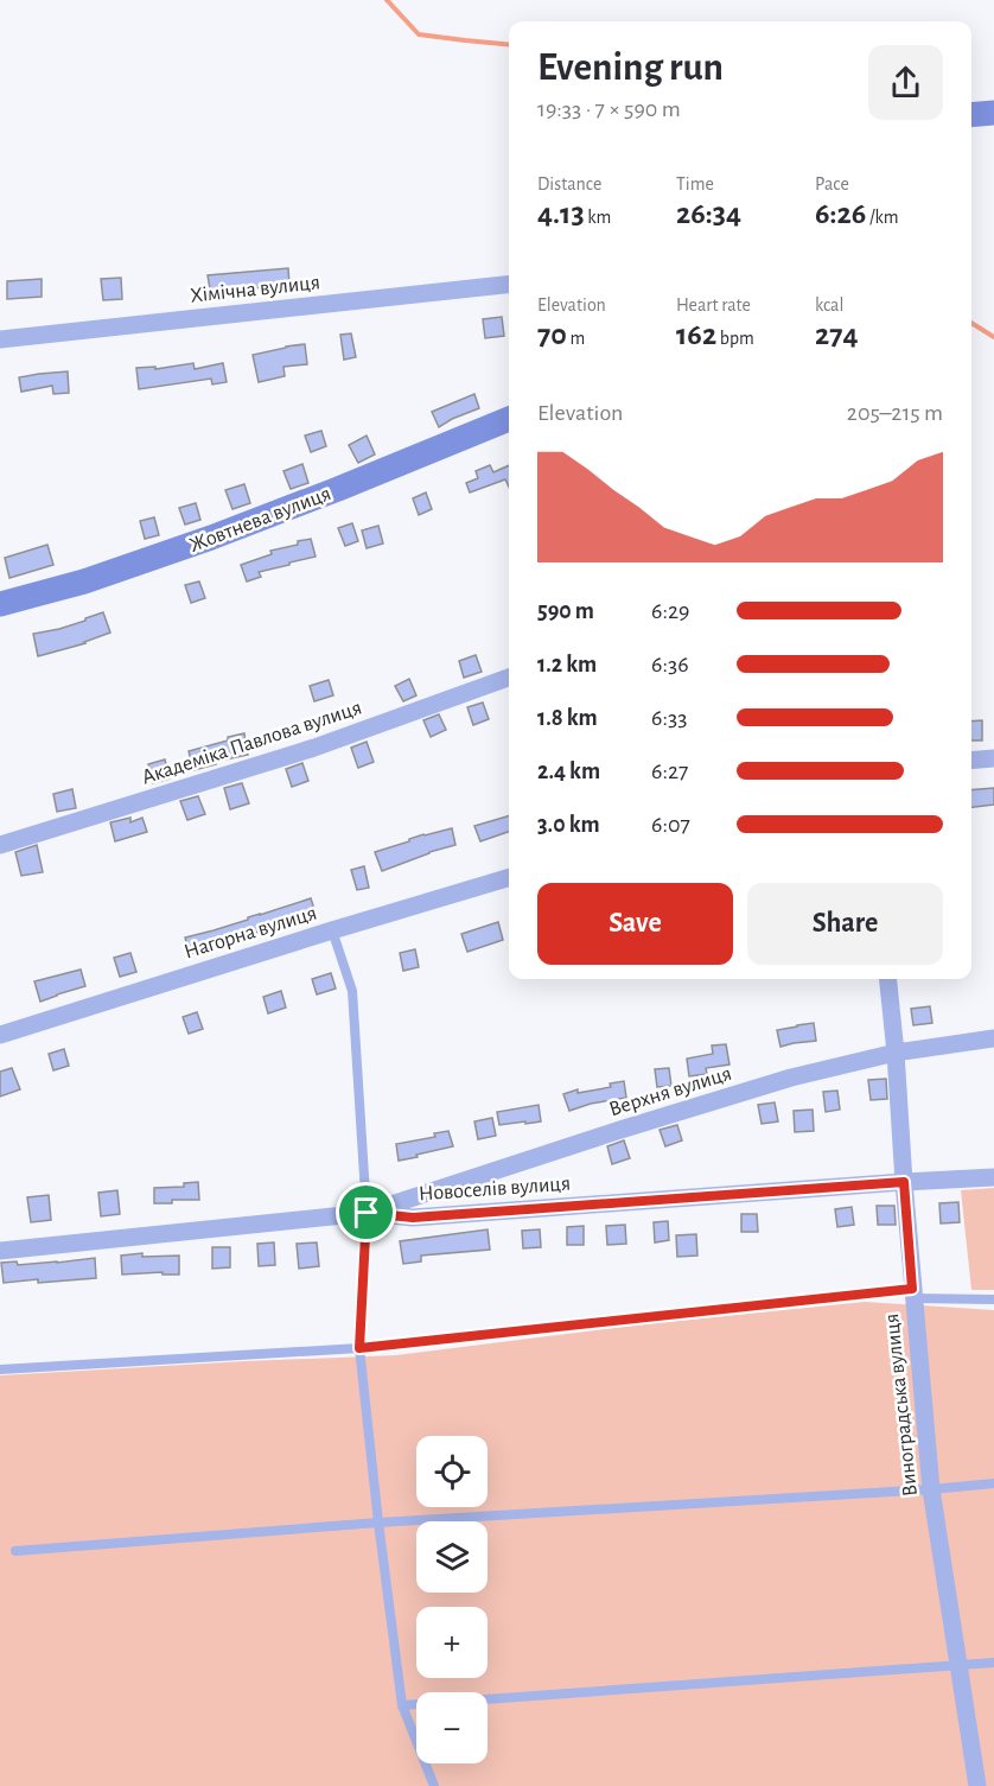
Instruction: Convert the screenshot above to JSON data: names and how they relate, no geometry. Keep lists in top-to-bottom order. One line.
{"streets":{"main road":["Жовтнева вулиця"],"street":["Хімічна вулиця","Академіка Павлова вулиця","Нагорна вулиця","Верхня вулиця","Новоселів вулиця","Виноградська вулиця"]},"crossings":[["Верхня вулиця","Новоселів вулиця"],["Верхня вулиця","Виноградська вулиця"],["Новоселів вулиця","Виноградська вулиця"]],"page":{"heading":["Evening run","19:33 · 7 × 590 m"],"stats":[["Distance","4.13 km"],["Time","26:34"],["Pace","6:26 /km"],["Elevation","70 m"],["Heart rate","162 bpm"],["kcal","274"]],"chart":["Elevation","205–215 m"],"list":[{"name":"590 m","note":"6:29"},{"name":"1.2 km","note":"6:36"},{"name":"1.8 km","note":"6:33"},{"name":"2.4 km","note":"6:27"},{"name":"3.0 km","note":"6:07"}],"buttons":["Save","Share"],"map_buttons":["+","−"]}}
